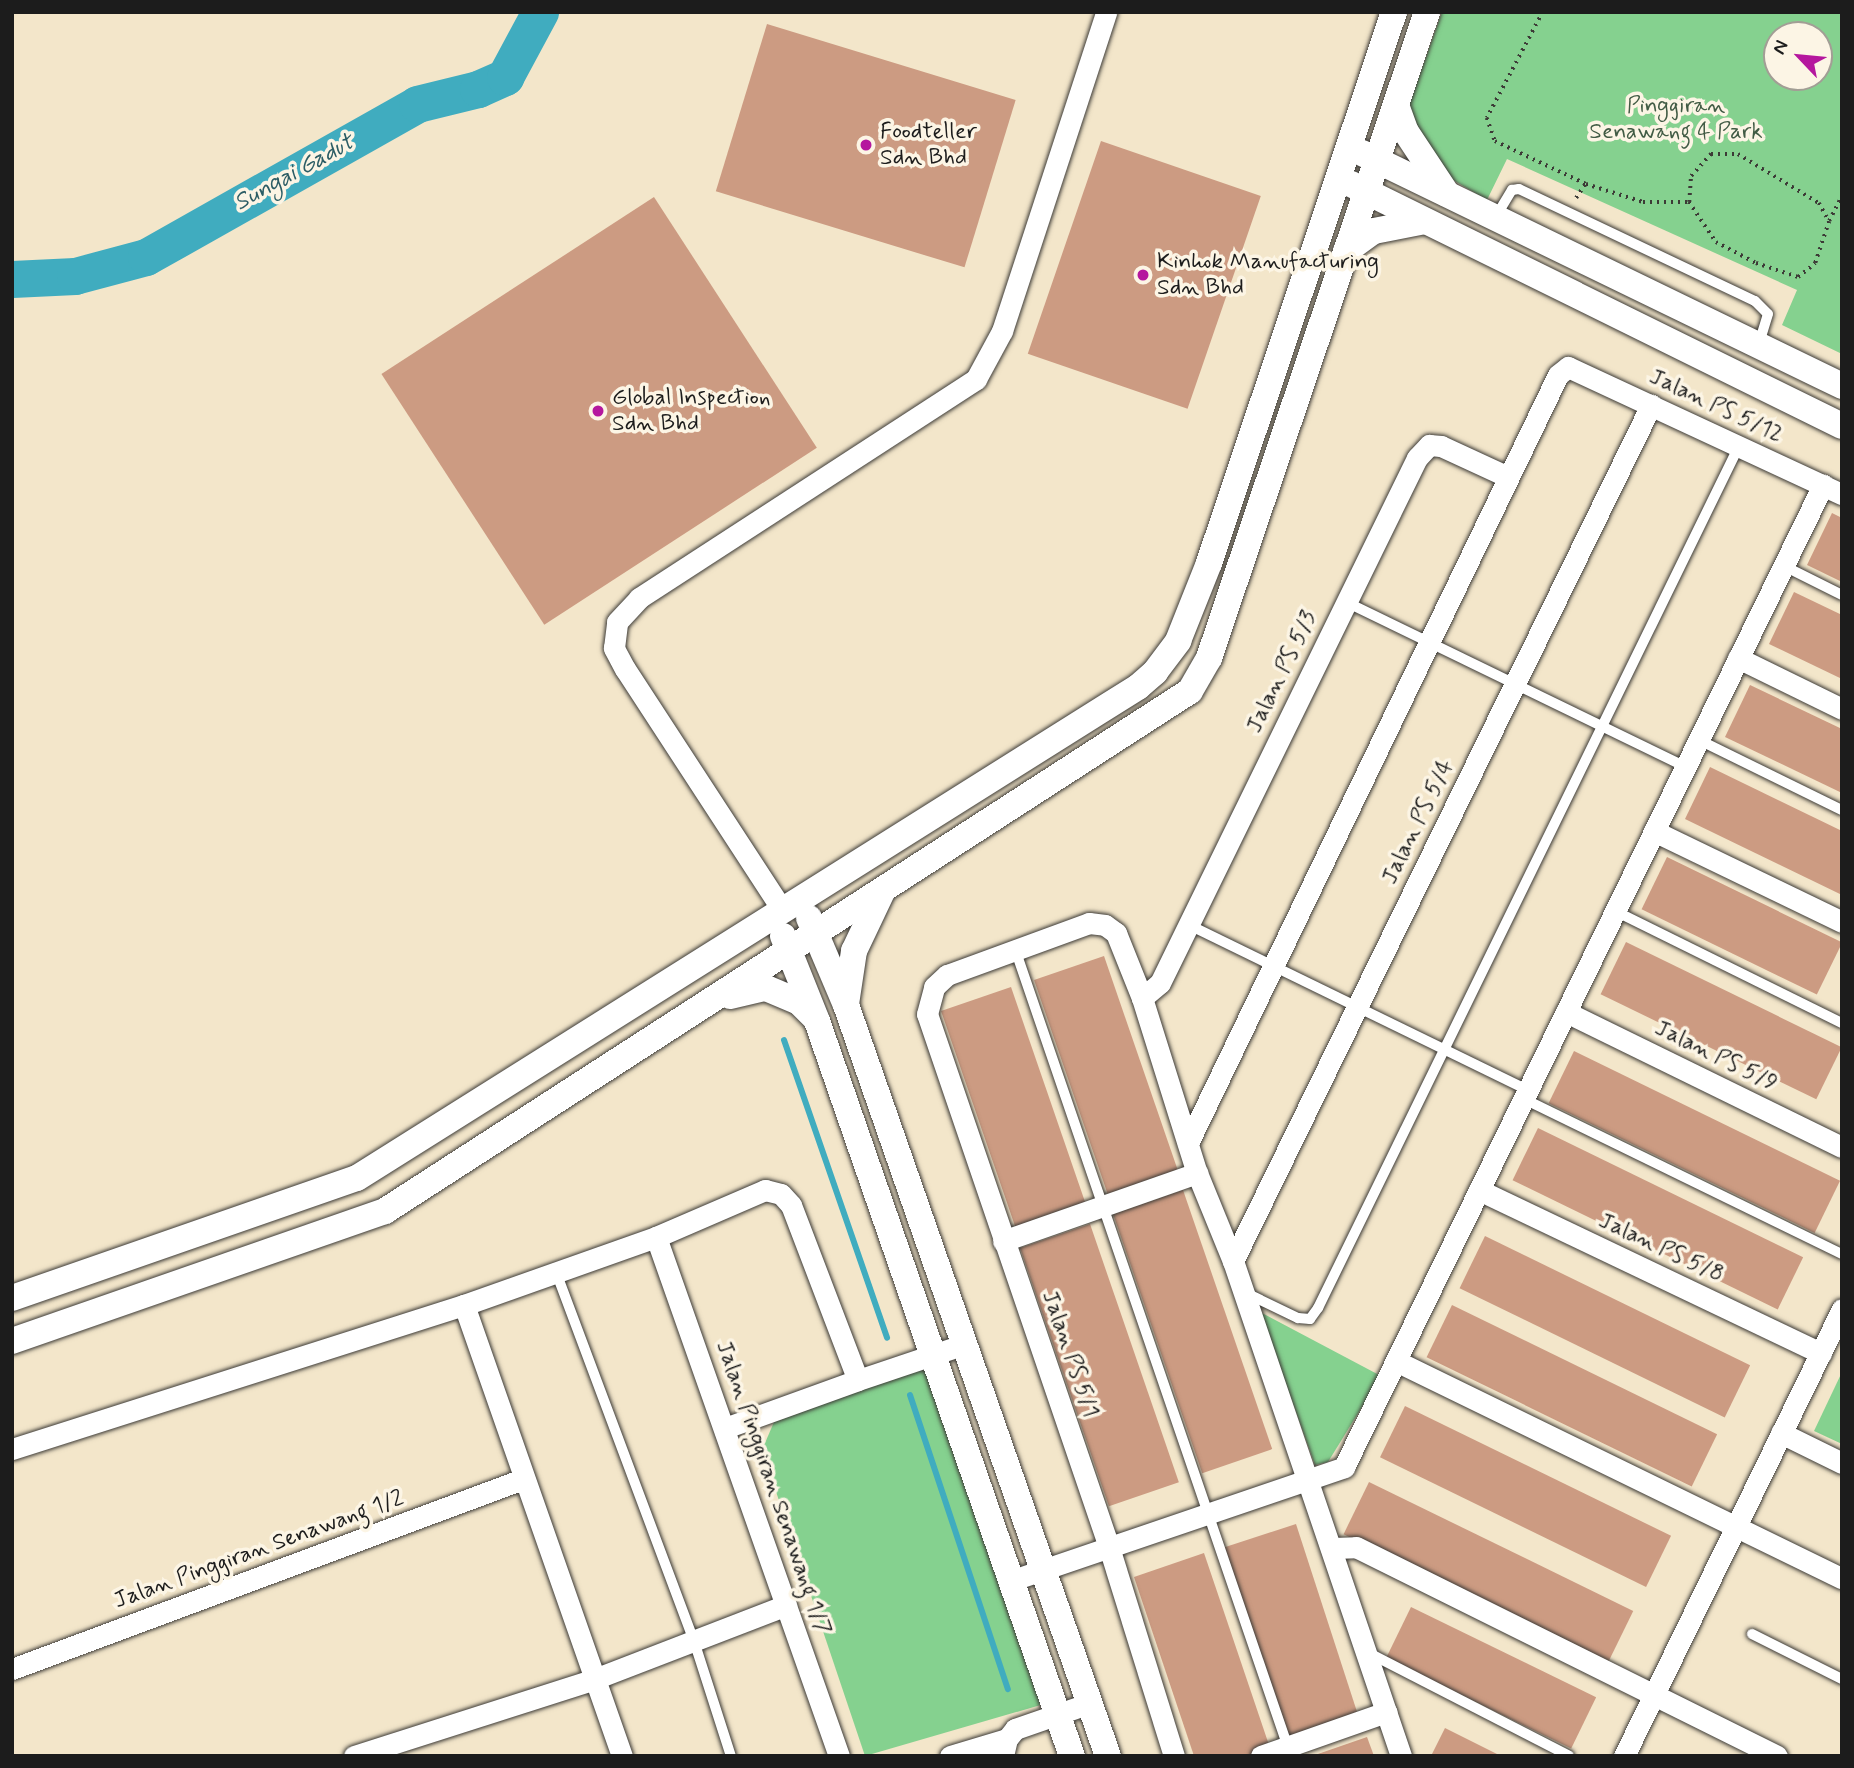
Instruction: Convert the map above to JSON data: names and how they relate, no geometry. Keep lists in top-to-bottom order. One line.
{"streets":{"street":["Jalan PS 5/12","Jalan PS 5/3","Jalan PS 5/4","Jalan PS 5/9","Jalan PS 5/8","Jalan PS 5/1","Jalan Pinggiran Senawang 1/7","Jalan Pinggiran Senawang 1/2"]},"crossings":[["Jalan PS 5/12","Jalan PS 5/3"],["Jalan PS 5/12","Jalan PS 5/4"]],"water":["Sungai Gadut"],"parks":["Pinggiran Senawang 4 Park"],"places":["Foodteller Sdn Bhd","Kinhok Manufacturing Sdn Bhd","Global Inspection Sdn Bhd"],"north":"top left"}
